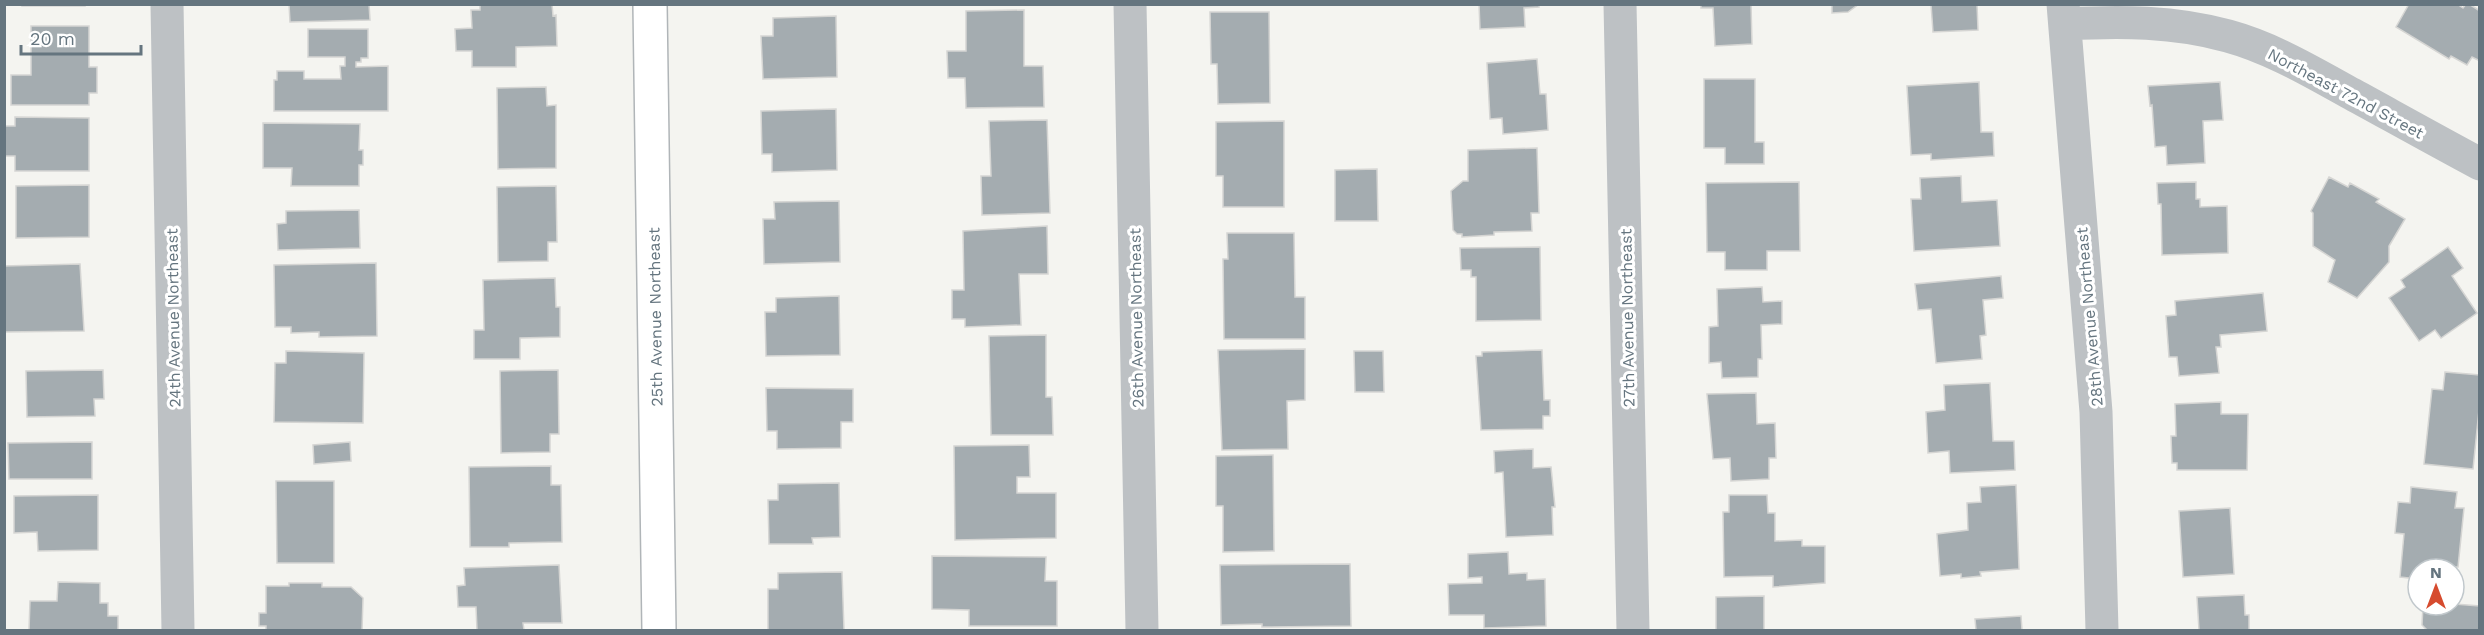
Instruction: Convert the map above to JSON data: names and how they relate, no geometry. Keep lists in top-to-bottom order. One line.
{"streets":{"main road":["25th Avenue Northeast"],"street":["Northeast 72nd Street","28th Avenue Northeast","24th Avenue Northeast","26th Avenue Northeast","27th Avenue Northeast"]},"crossings":[["Northeast 72nd Street","28th Avenue Northeast"]],"scale_bar":"20 m","north":"top"}
